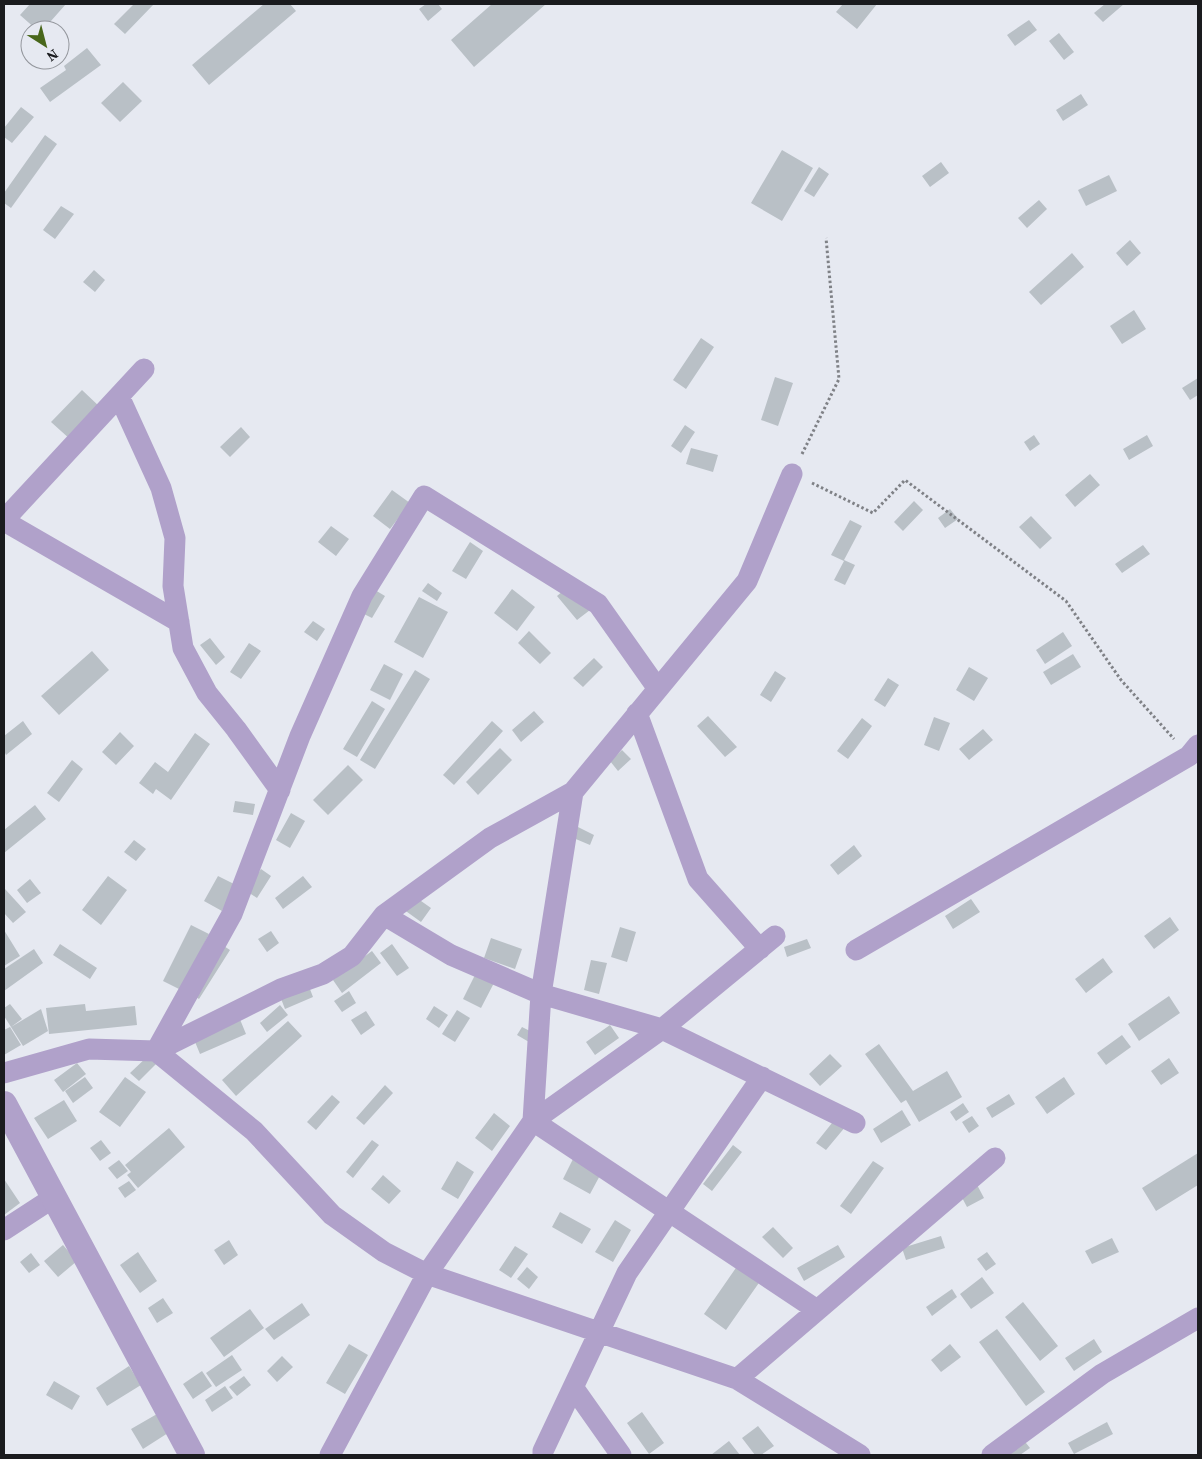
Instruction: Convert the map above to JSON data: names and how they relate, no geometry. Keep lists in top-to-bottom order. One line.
{"north":"bottom right"}
